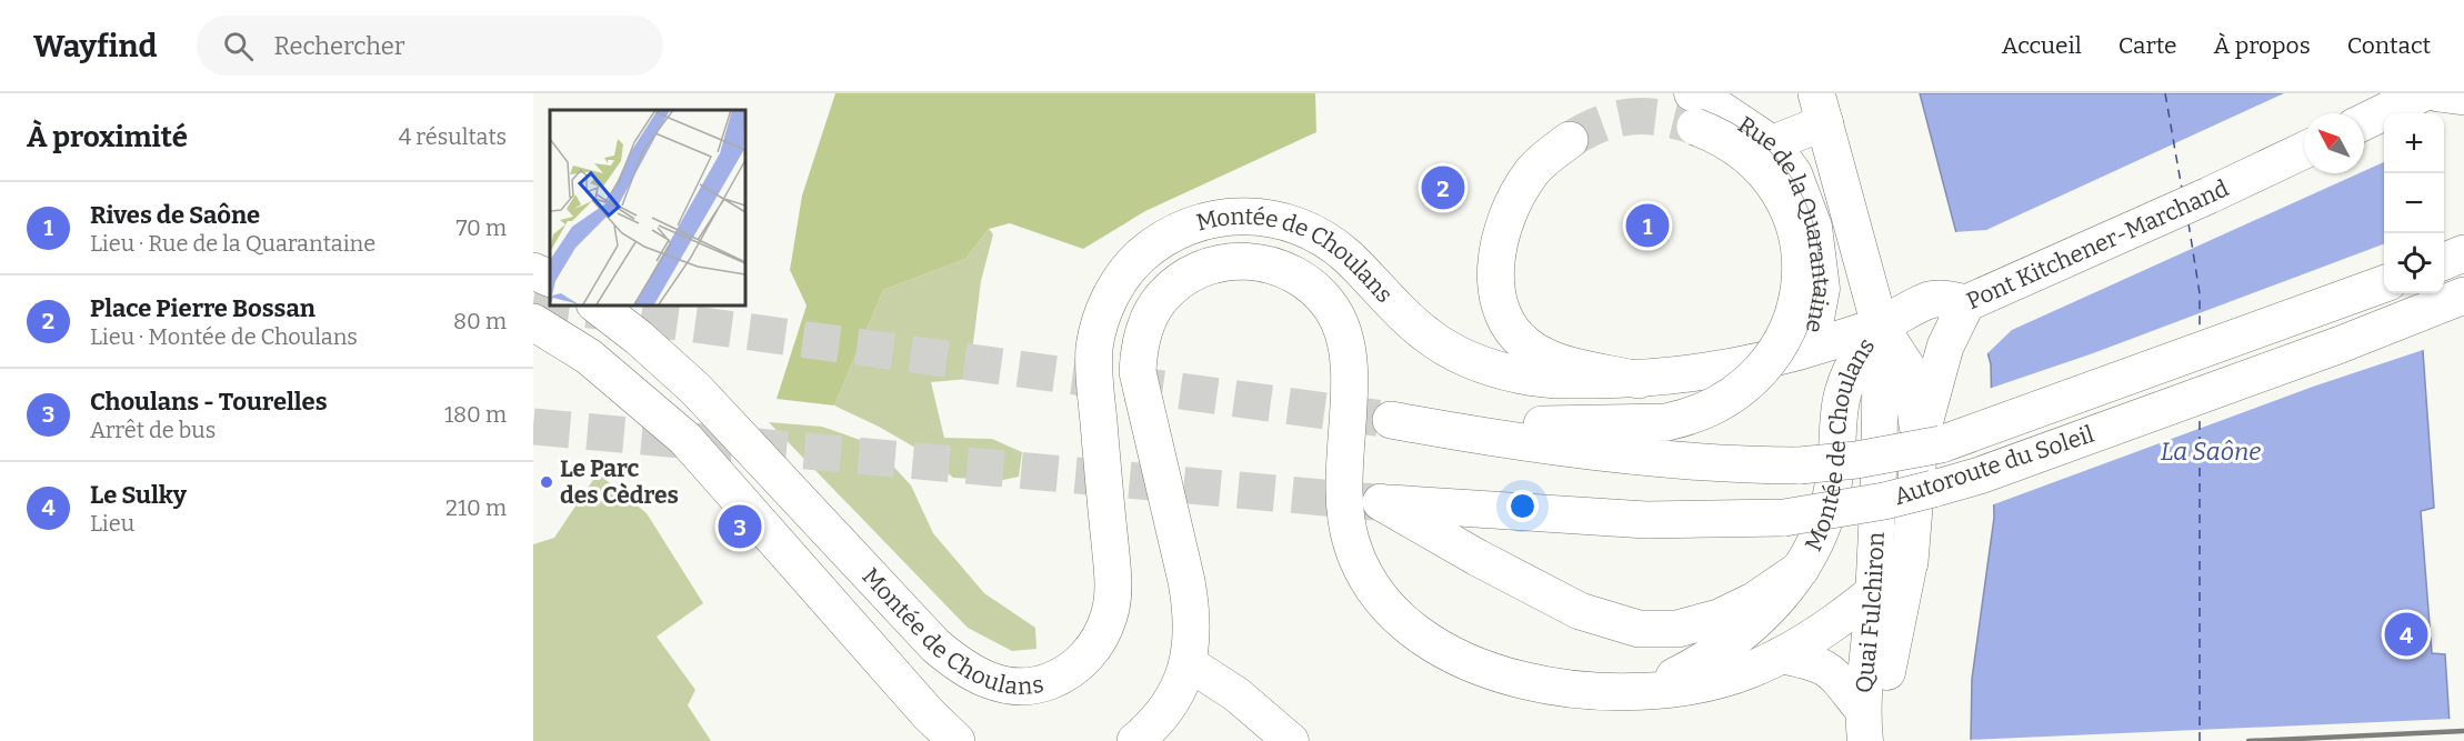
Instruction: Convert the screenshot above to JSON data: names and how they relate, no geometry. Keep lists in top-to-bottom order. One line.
{"streets":{"main road":["Pont Kitchener-Marchand","Montée de Choulans","Autoroute du Soleil","Quai Fulchiron"],"street":["Rue de la Quarantaine"]},"crossings":[["Rue de la Quarantaine","Montée de Choulans"],["Pont Kitchener-Marchand","Montée de Choulans"],["Pont Kitchener-Marchand","Quai Fulchiron"],["Montée de Choulans","Autoroute du Soleil"],["Montée de Choulans","Quai Fulchiron"]],"water":["La Saône"],"places":["Le Parc des Cèdres"],"north":"top left","page":{"header":"Wayfind","search":"Rechercher","nav":["Accueil","Carte","À propos","Contact"],"heading":["À proximité","4 résultats"],"map_buttons":["+","−"],"pins":["2","1","3","4"],"list":[{"mark":"1","name":"Rives de Saône","note":"Lieu · Rue de la Quarantaine","value":"70 m"},{"mark":"2","name":"Place Pierre Bossan","note":"Lieu · Montée de Choulans","value":"80 m"},{"mark":"3","name":"Choulans - Tourelles","note":"Arrêt de bus","value":"180 m"},{"mark":"4","name":"Le Sulky","note":"Lieu","value":"210 m"}]}}
